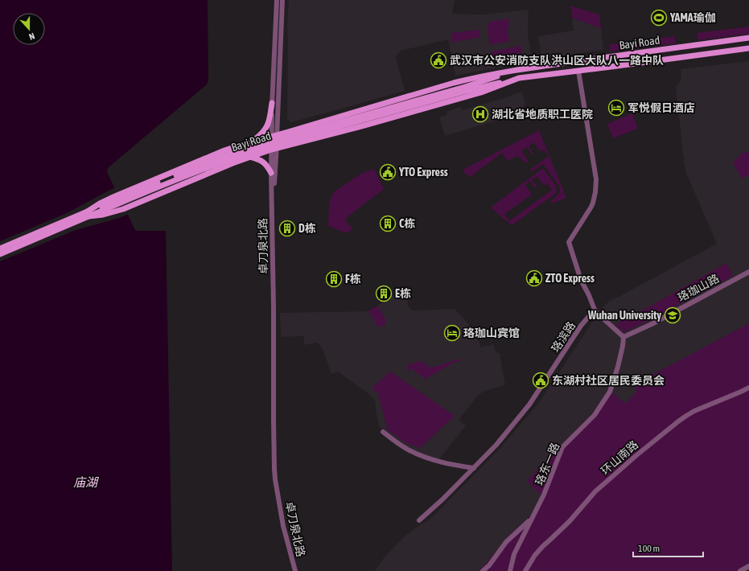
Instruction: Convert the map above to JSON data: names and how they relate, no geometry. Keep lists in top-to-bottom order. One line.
{"streets":{"main road":["Bayi Road"],"street":["卓刀泉北路","珞珈山路","珞滨路","环山南路","珞东一路"]},"crossings":[["Bayi Road","卓刀泉北路"],["珞珈山路","珞东一路"]],"water":["庙湖"],"places":{"sports":["YAMA瑜伽"],"public building":["武汉市公安消防支队洪山区大队八一路中队","YTO Express","ZTO Express","东湖村社区居民委员会"],"hotel":["军悦假日酒店","珞珈山宾馆"],"hospital":["湖北省地质职工医院"],"building":["C栋","D栋","F栋","E栋"],"school or university":["Wuhan University"]},"scale_bar":"100 m","north":"bottom"}
